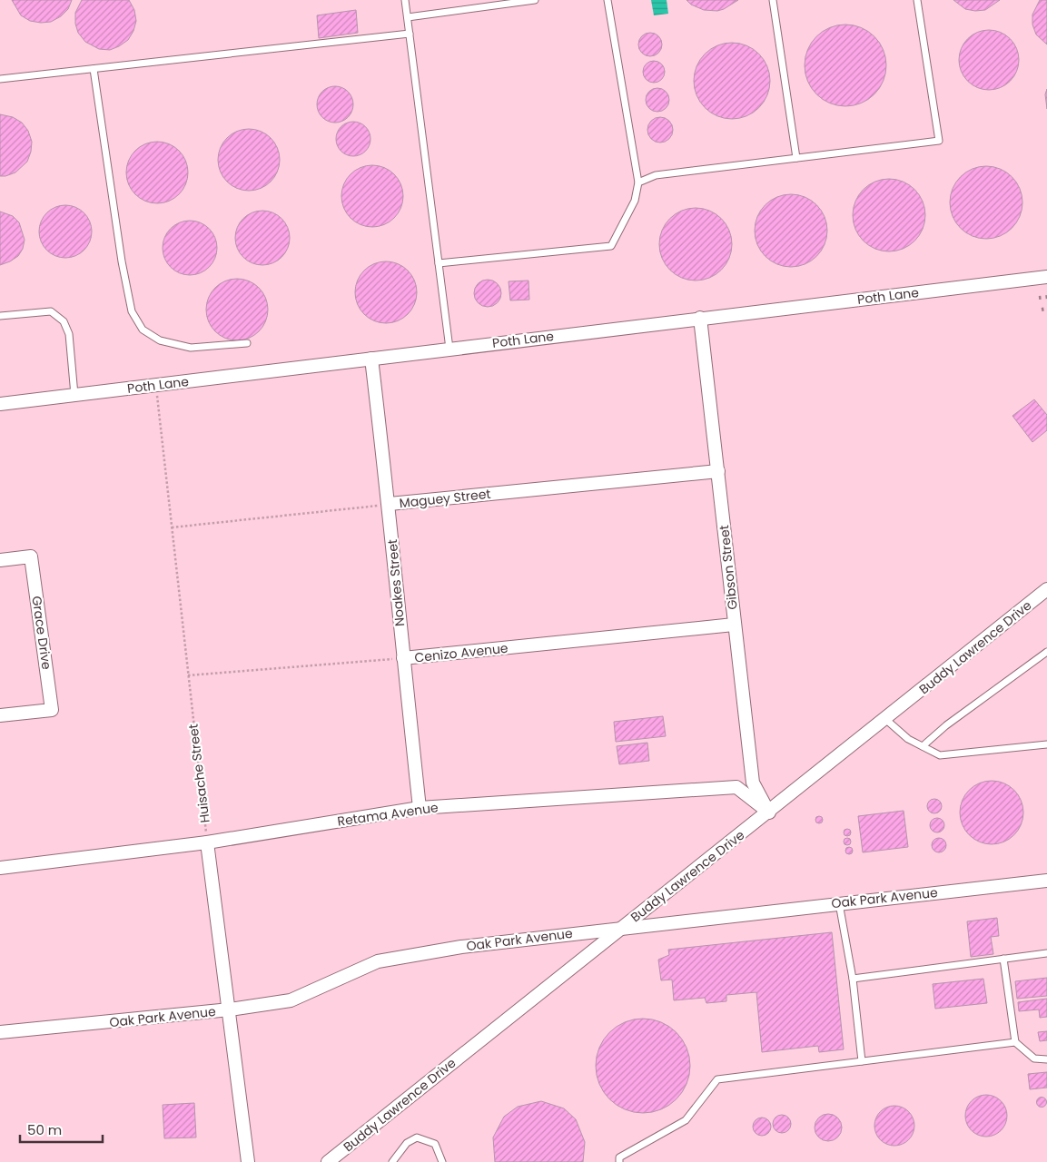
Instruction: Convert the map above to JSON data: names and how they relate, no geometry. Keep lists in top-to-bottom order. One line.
{"streets":{"street":["Poth Lane","Maguey Street","Gibson Street","Noakes Street","Grace Drive","Buddy Lawrence Drive","Cenizo Avenue","Retama Avenue","Oak Park Avenue"],"path":["Huisache Street"]},"crossings":[["Poth Lane","Gibson Street"],["Poth Lane","Noakes Street"],["Poth Lane","Huisache Street"],["Maguey Street","Gibson Street"],["Maguey Street","Noakes Street"],["Maguey Street","Huisache Street"],["Gibson Street","Buddy Lawrence Drive"],["Gibson Street","Cenizo Avenue"],["Gibson Street","Retama Avenue"],["Noakes Street","Cenizo Avenue"],["Noakes Street","Retama Avenue"],["Buddy Lawrence Drive","Retama Avenue"],["Buddy Lawrence Drive","Oak Park Avenue"],["Cenizo Avenue","Huisache Street"],["Huisache Street","Retama Avenue"]],"scale_bar":"50 m"}
